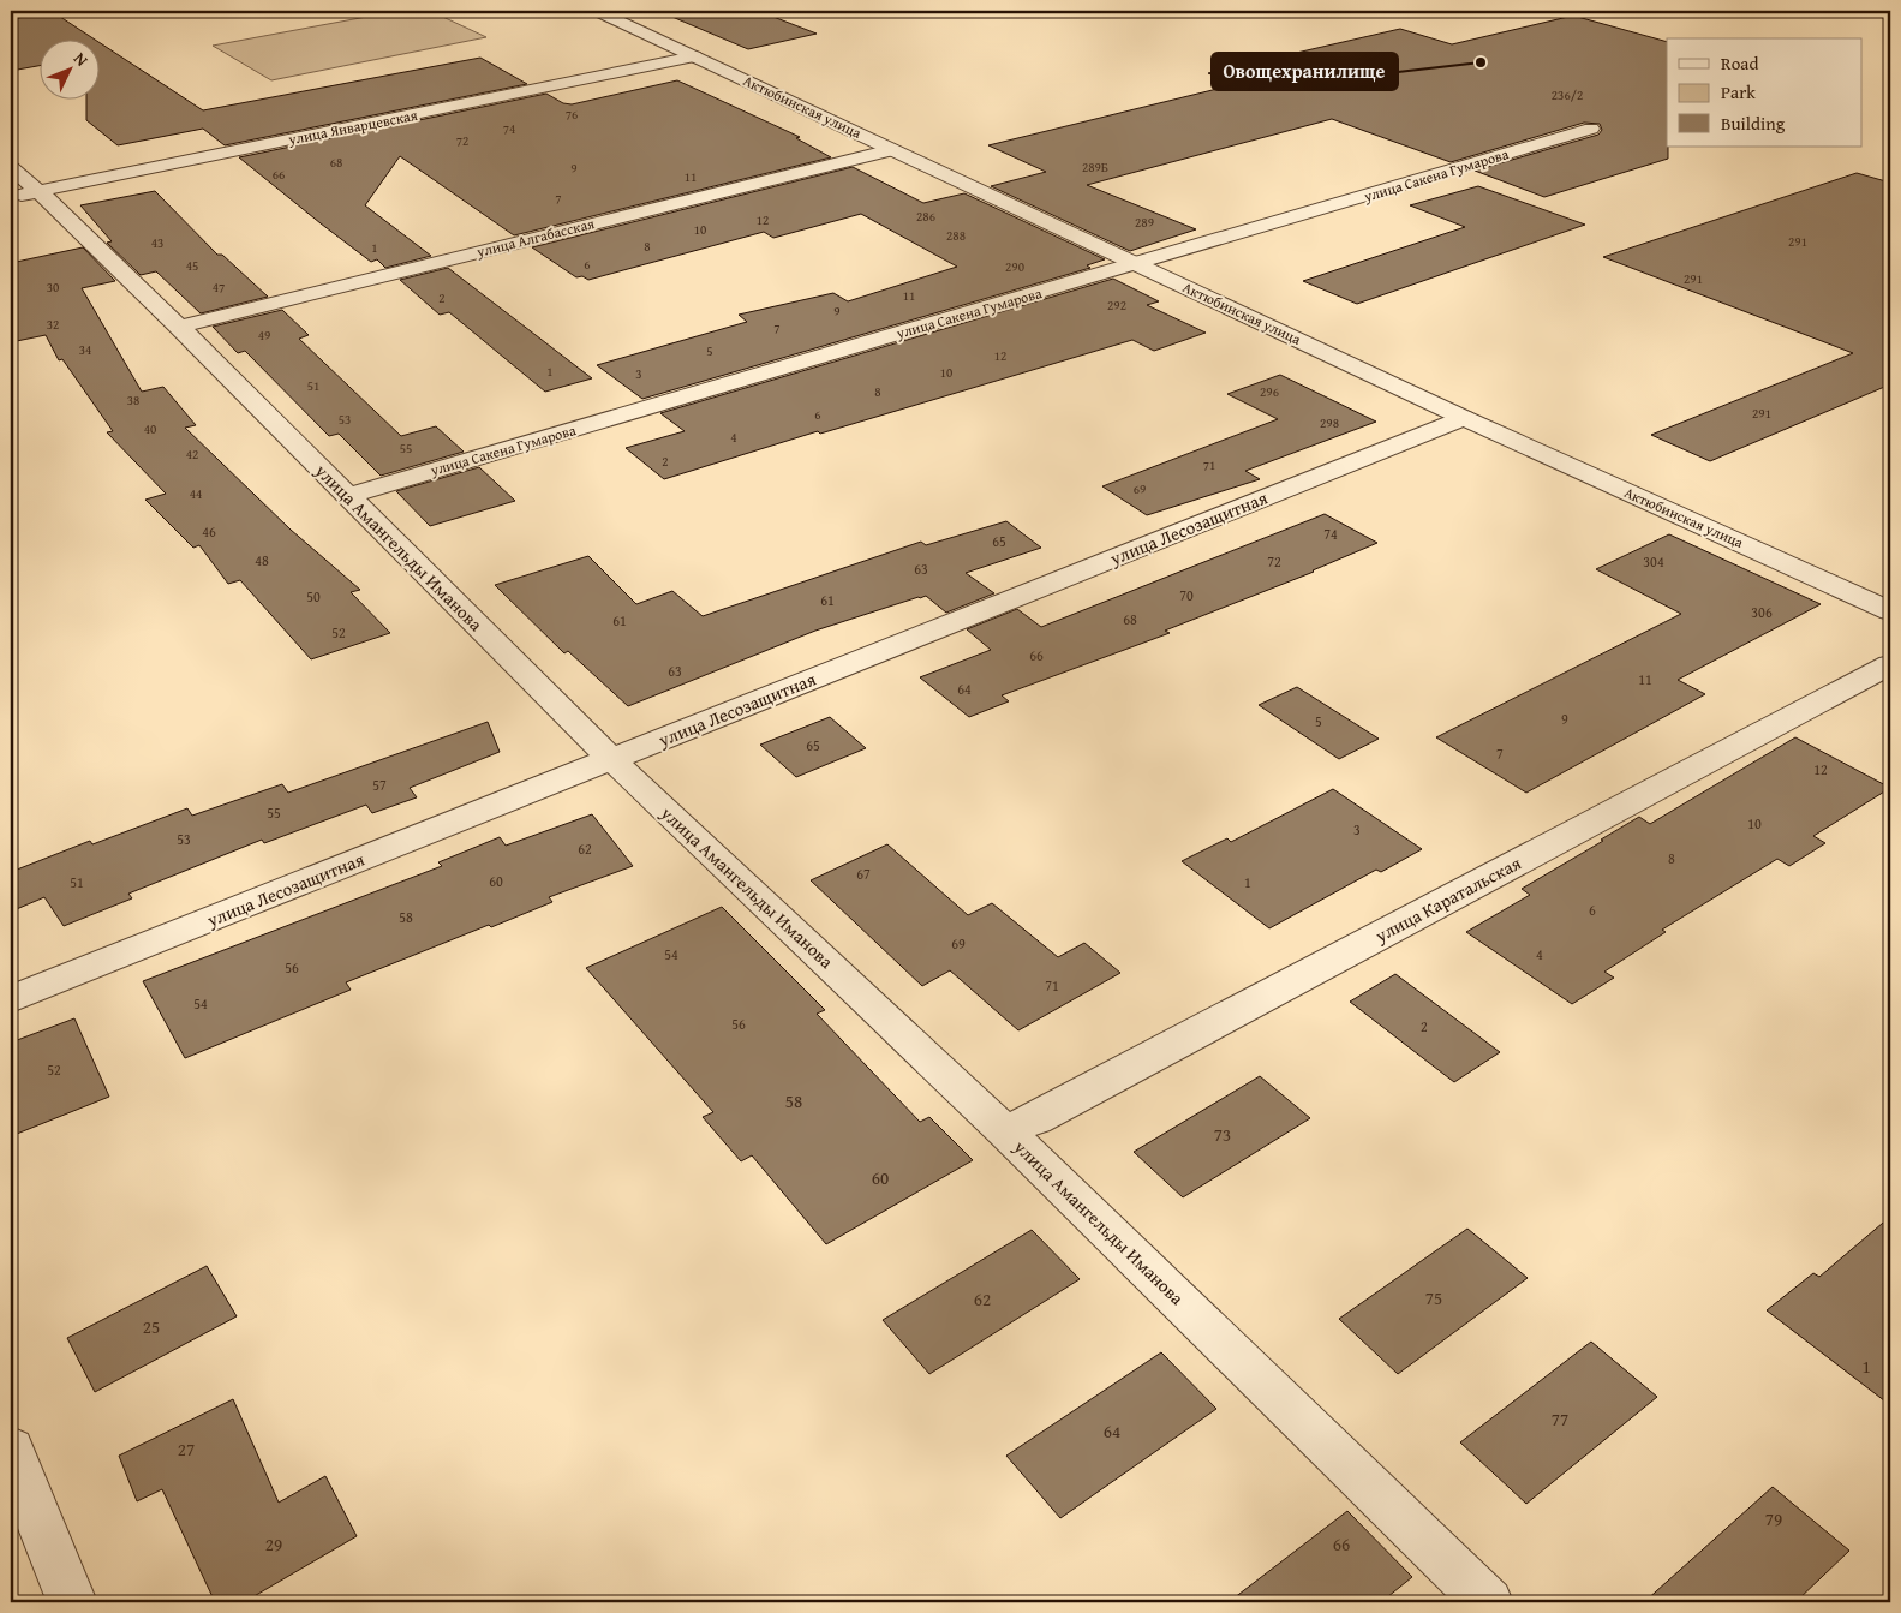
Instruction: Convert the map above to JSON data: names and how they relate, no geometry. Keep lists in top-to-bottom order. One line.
{"streets":{"street":["Актюбинская улица","улица Январцевская","улица Сакена Гумарова","улица Алгабасская","улица Лесозащитная","улица Амангельды Иманова","улица Каратальская"]},"crossings":[["Актюбинская улица","улица Январцевская"],["Актюбинская улица","улица Сакена Гумарова"],["Актюбинская улица","улица Алгабасская"],["Актюбинская улица","улица Лесозащитная"],["улица Январцевская","улица Амангельды Иманова"],["улица Сакена Гумарова","улица Амангельды Иманова"],["улица Алгабасская","улица Амангельды Иманова"],["улица Лесозащитная","улица Амангельды Иманова"],["улица Амангельды Иманова","улица Каратальская"]],"places":["Овощехранилище"],"house_numbers":["236/2","76","74","72","68","289Б","9","66","11","7","286","12","289","10","288","291","43","8","1","6","45","290","291","30","47","11","2","292","9","32","7","49","34","5","12","1","10","3","51","8","296","38","291","6","53","298","40","4","55","42","2","71","69","44","46","74","65","48","72","304","63","70","50","61","306","68","61","52","66","63","11","64","9","5","65","7","12","57","55","10","3","53","62","8","67","60","51","1","6","58","69","54","4","56","71","54","56","2","52","58","73","60","75","62","25","1","77","64","27","79","29","66"],"legend":["Road","Park","Building"],"north":"top right"}
